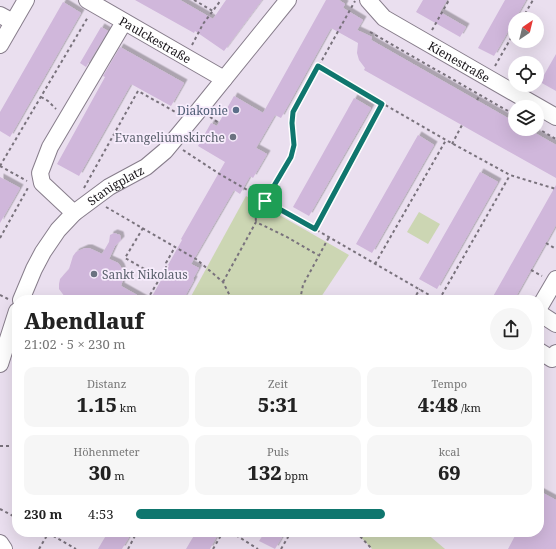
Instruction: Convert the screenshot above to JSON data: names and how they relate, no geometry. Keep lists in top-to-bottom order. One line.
{"streets":{"street":["Paulckestraße","Kienestraße","Stanigplatz"]},"crossings":[["Paulckestraße","Stanigplatz"]],"places":["Diakonie","Evangeliumskirche","Sankt Nikolaus"],"north":"top right","page":{"heading":["Abendlauf","21:02 · 5 × 230 m"],"stats":[["Distanz","1.15 km"],["Zeit","5:31"],["Tempo","4:48 /km"],["Höhenmeter","30 m"],["Puls","132 bpm"],["kcal","69"]],"list":[{"name":"230 m","note":"4:53"}]}}
